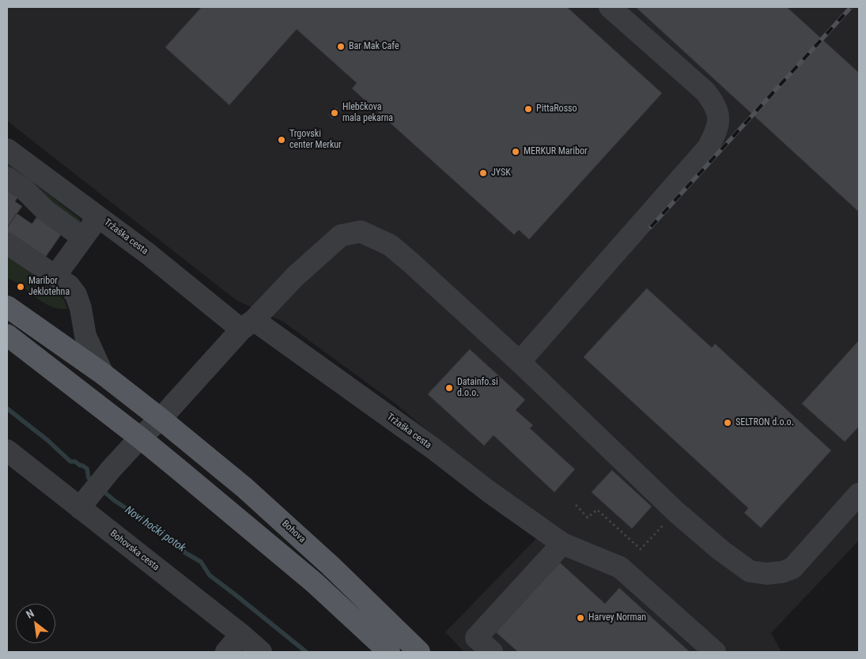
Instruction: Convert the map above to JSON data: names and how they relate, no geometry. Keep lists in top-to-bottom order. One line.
{"streets":{"main road":["Bohova"],"street":["Tržaška cesta","Bohovska cesta"]},"water":["Novi hočki potok"],"places":["Bar Mak Cafe","PittaRosso","Hlebčkova mala pekarna","Trgovski center Merkur","MERKUR Maribor","JYSK","Maribor Jeklotehna","Datainfo.si d.o.o.","SELTRON d.o.o.","Harvey Norman"],"north":"top left"}
